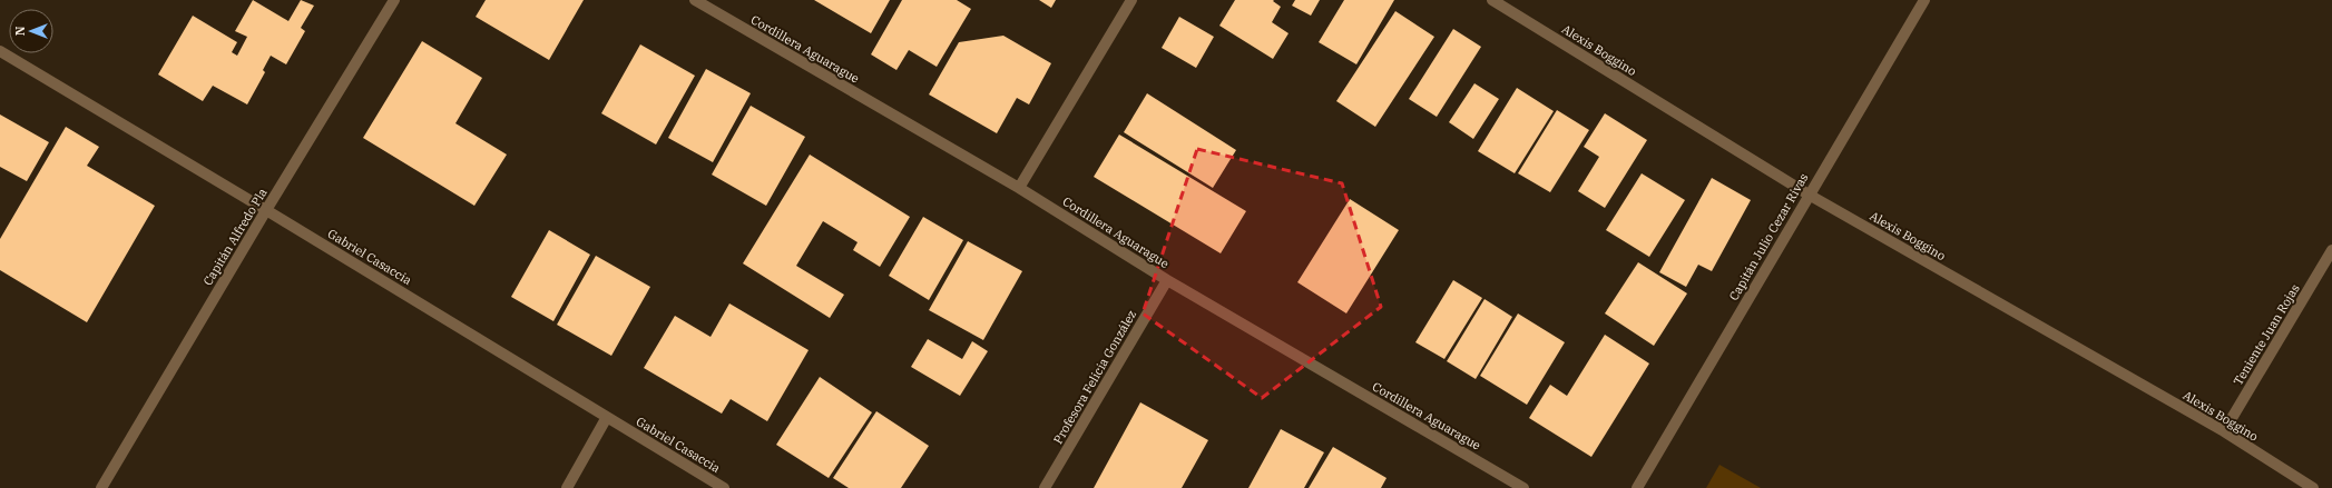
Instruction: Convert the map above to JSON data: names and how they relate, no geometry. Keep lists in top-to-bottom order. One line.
{"streets":{"street":["Cordillera Aguarague","Alexis Boggino","Capitán Alfredo Pla","Capitán Julio Cezar Rivas","Gabriel Casaccia","Teniente Juan Rojas","Profesora Felicia González"]},"crossings":[["Cordillera Aguarague","Profesora Felicia González"],["Alexis Boggino","Capitán Julio Cezar Rivas"],["Alexis Boggino","Teniente Juan Rojas"],["Capitán Alfredo Pla","Gabriel Casaccia"]],"north":"left"}
